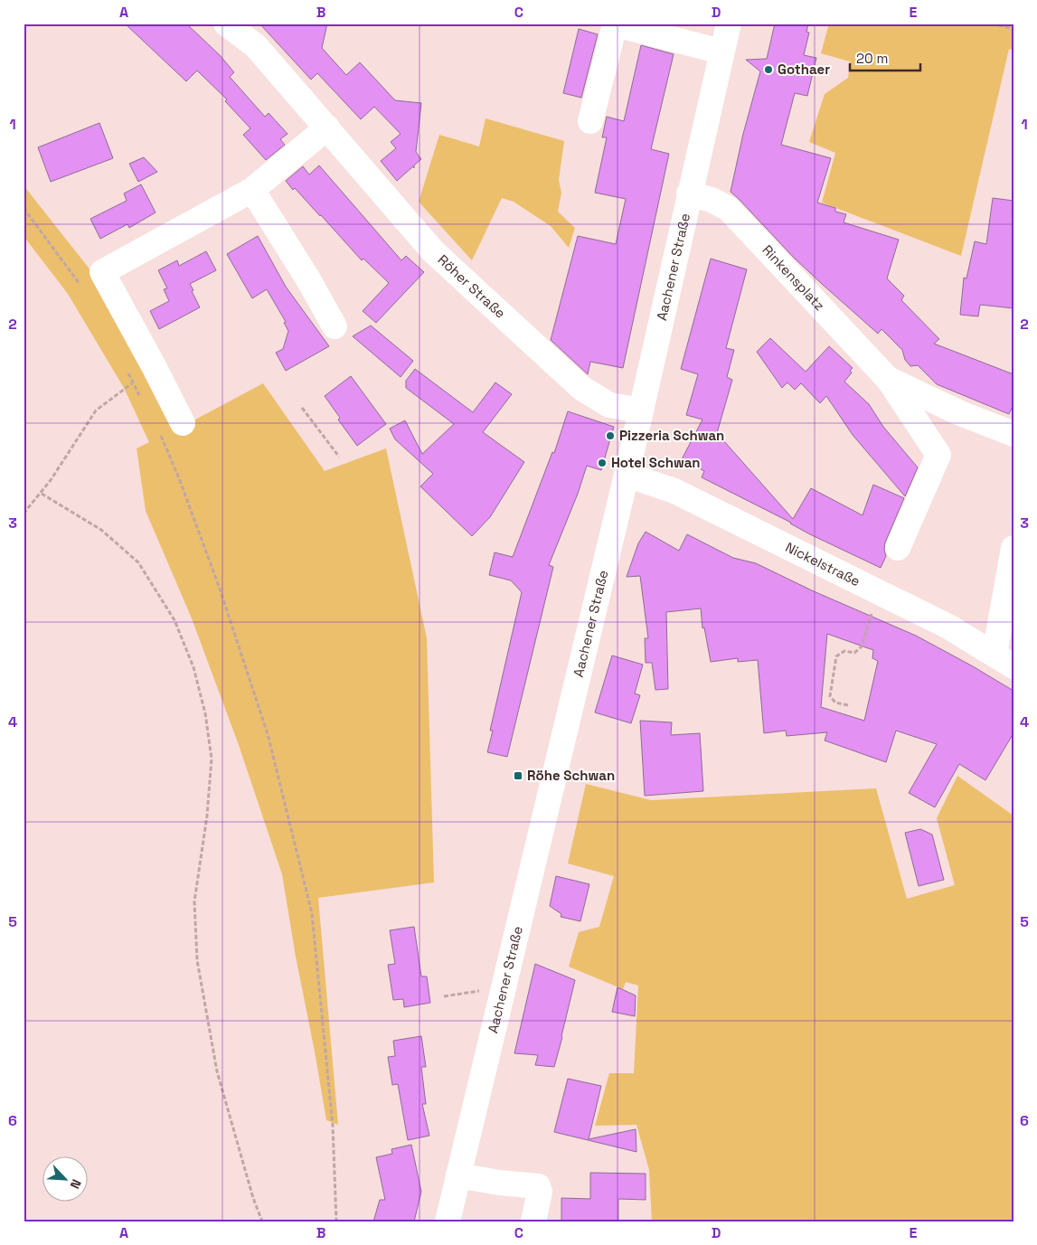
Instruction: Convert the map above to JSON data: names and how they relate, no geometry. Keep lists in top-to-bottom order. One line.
{"streets":{"main road":["Aachener Straße","Rinkensplatz","Röher Straße","Nickelstraße"]},"crossings":[["Aachener Straße","Rinkensplatz"],["Aachener Straße","Röher Straße"],["Aachener Straße","Nickelstraße"]],"places":{"other":["Gothaer","Pizzeria Schwan","Hotel Schwan"],"transit":["Röhe Schwan"]},"scale_bar":"20 m","north":"bottom right","grid":{"columns":["A","B","C","D","E"],"rows":["1","2","3","4","5","6"]}}
